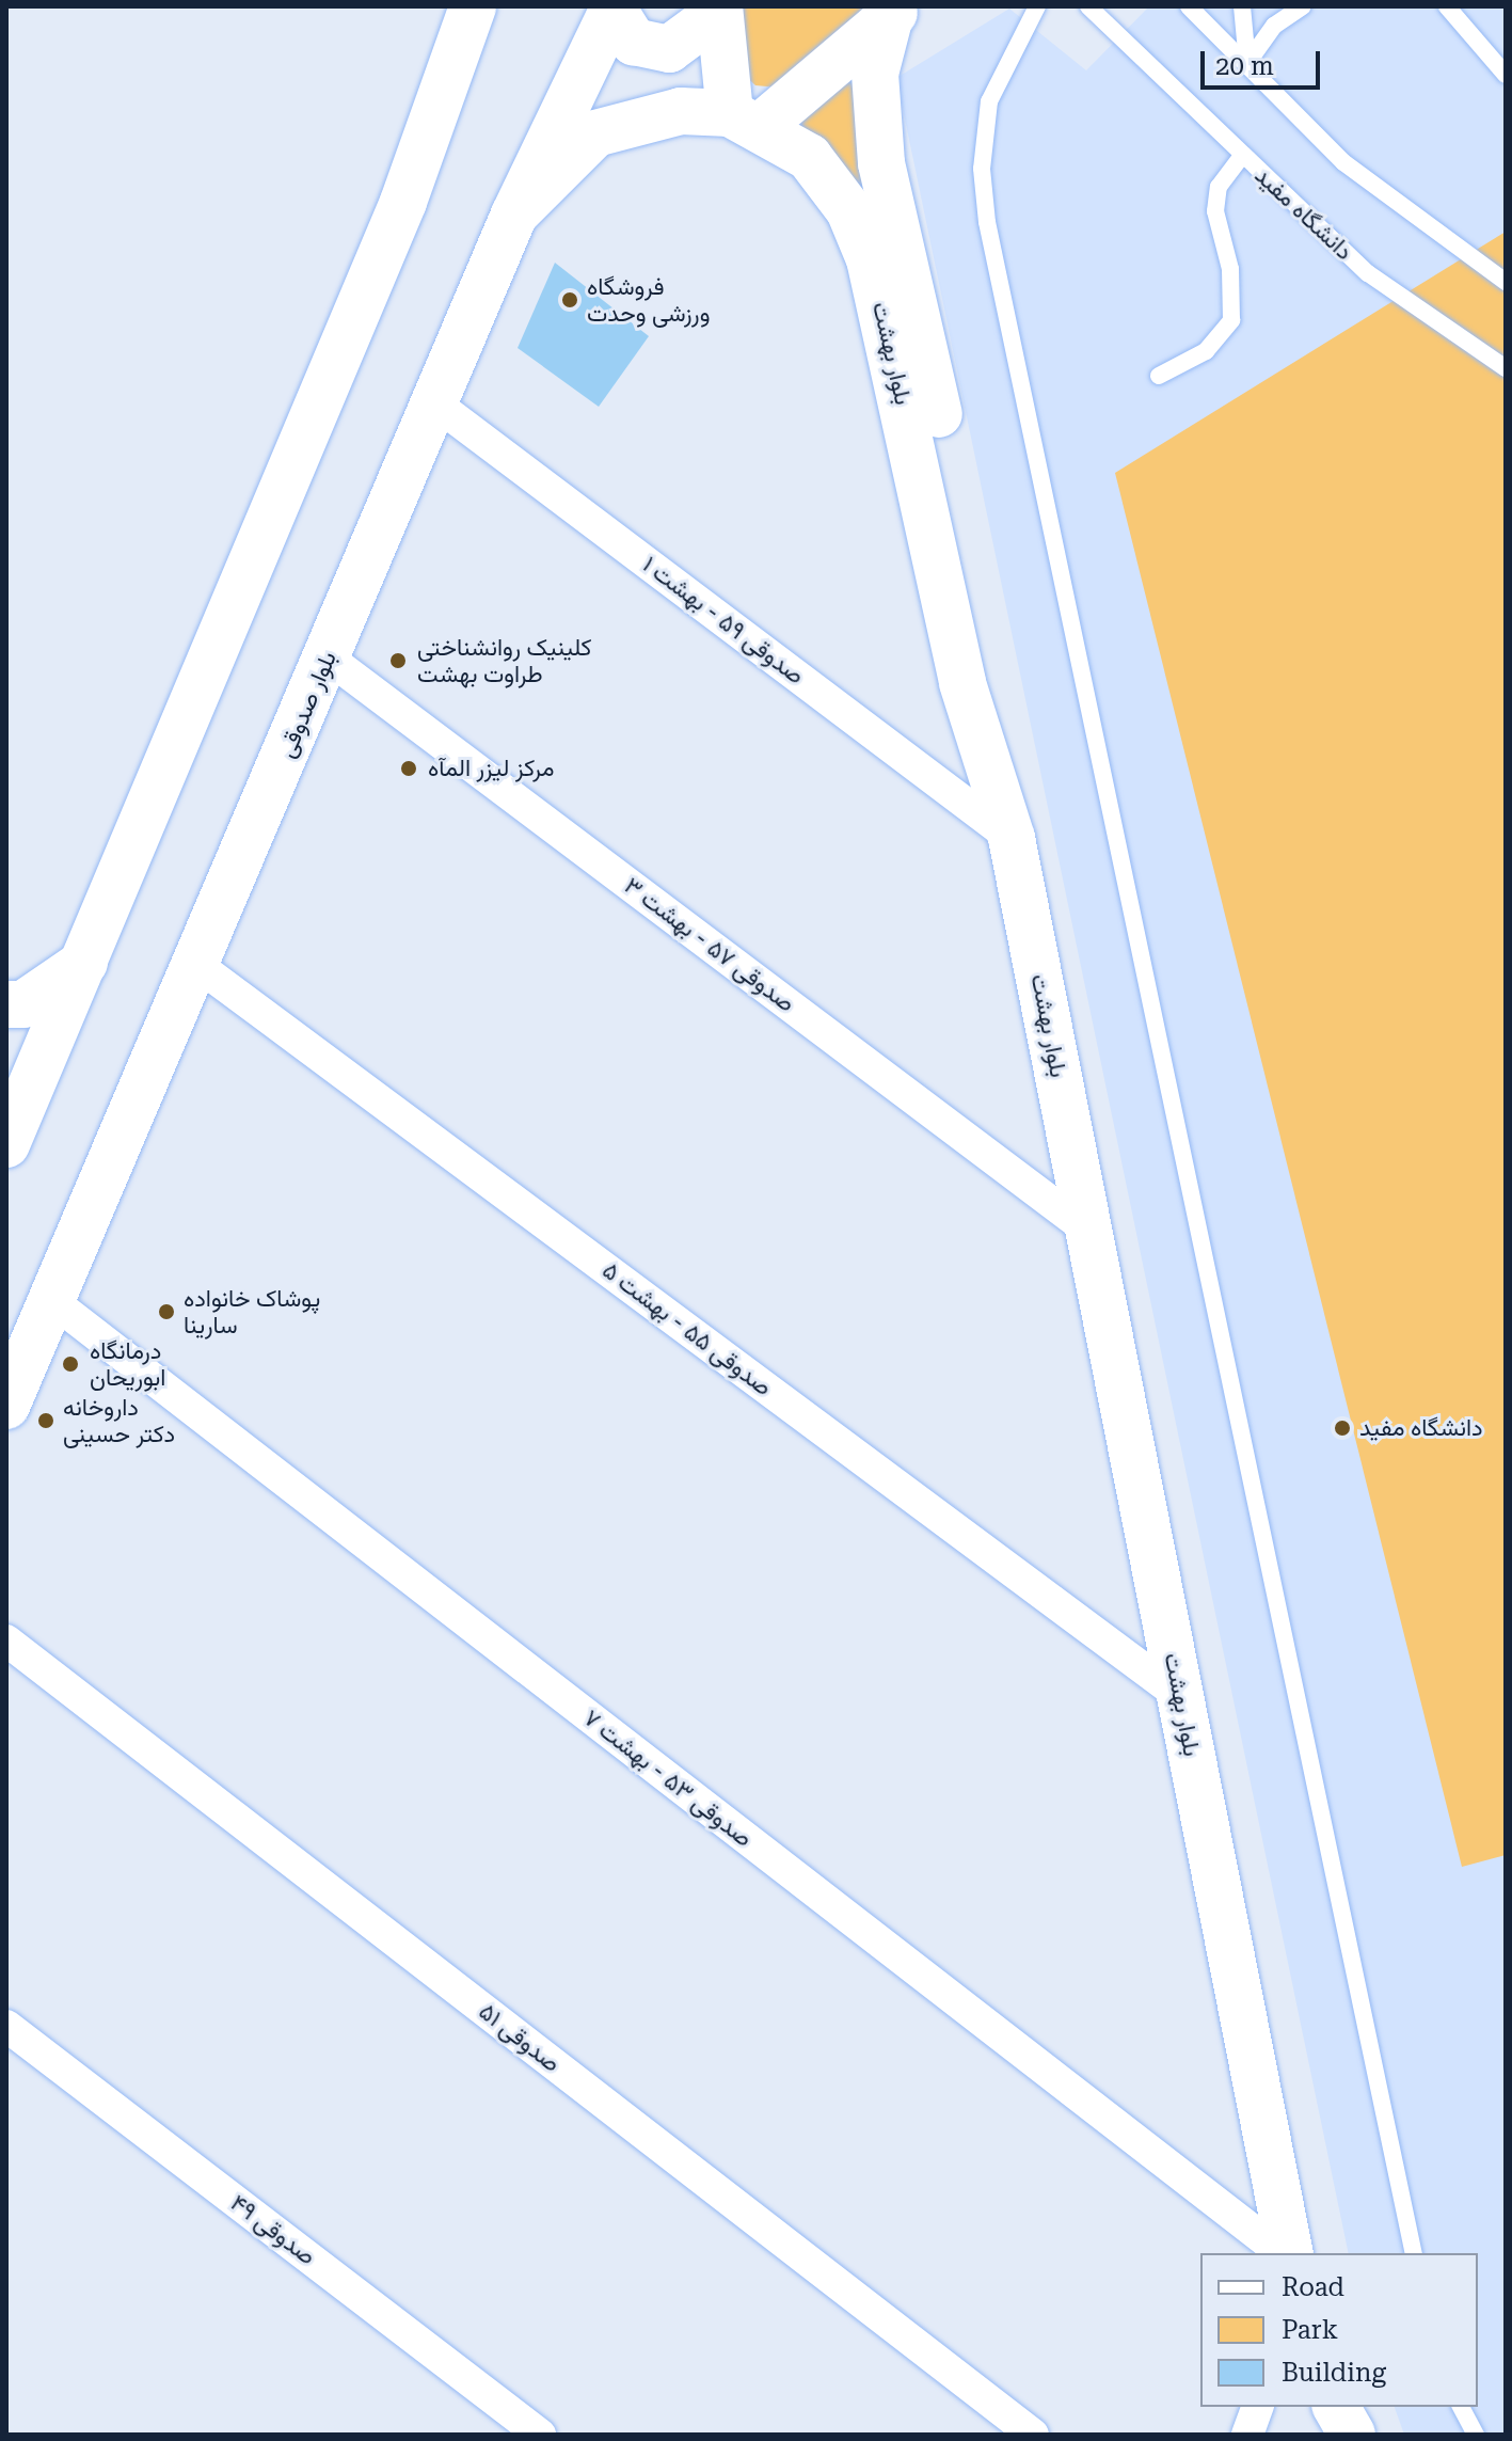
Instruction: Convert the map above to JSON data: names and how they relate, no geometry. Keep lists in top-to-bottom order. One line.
{"streets":{"street":["بلوار بهشت","صدوقی ۵۹ - بهشت ۱","بلوار صدوقی","صدوقی ۵۷ - بهشت ۳","صدوقی ۵۵ - بهشت ۵","صدوقی ۵۳ - بهشت ۷","صدوقی ۵۱","صدوقی ۴۹"],"lane":["دانشگاه مفید"]},"crossings":[["بلوار بهشت","صدوقی ۵۹ - بهشت ۱"],["بلوار بهشت","صدوقی ۵۷ - بهشت ۳"],["بلوار بهشت","صدوقی ۵۵ - بهشت ۵"],["صدوقی ۵۹ - بهشت ۱","بلوار صدوقی"],["بلوار صدوقی","صدوقی ۵۷ - بهشت ۳"],["بلوار صدوقی","صدوقی ۵۵ - بهشت ۵"],["بلوار صدوقی","صدوقی ۵۳ - بهشت ۷"]],"places":["فروشگاه ورزشی وحدت","کلینیک روانشناختی طراوت بهشت","مرکز لیزر المآه","پوشاک خانواده سارینا","درمانگاه ابوریحان","داروخانه دکتر حسینی","دانشگاه مفید"],"legend":["Road","Park","Building"],"scale_bar":"20 m"}
